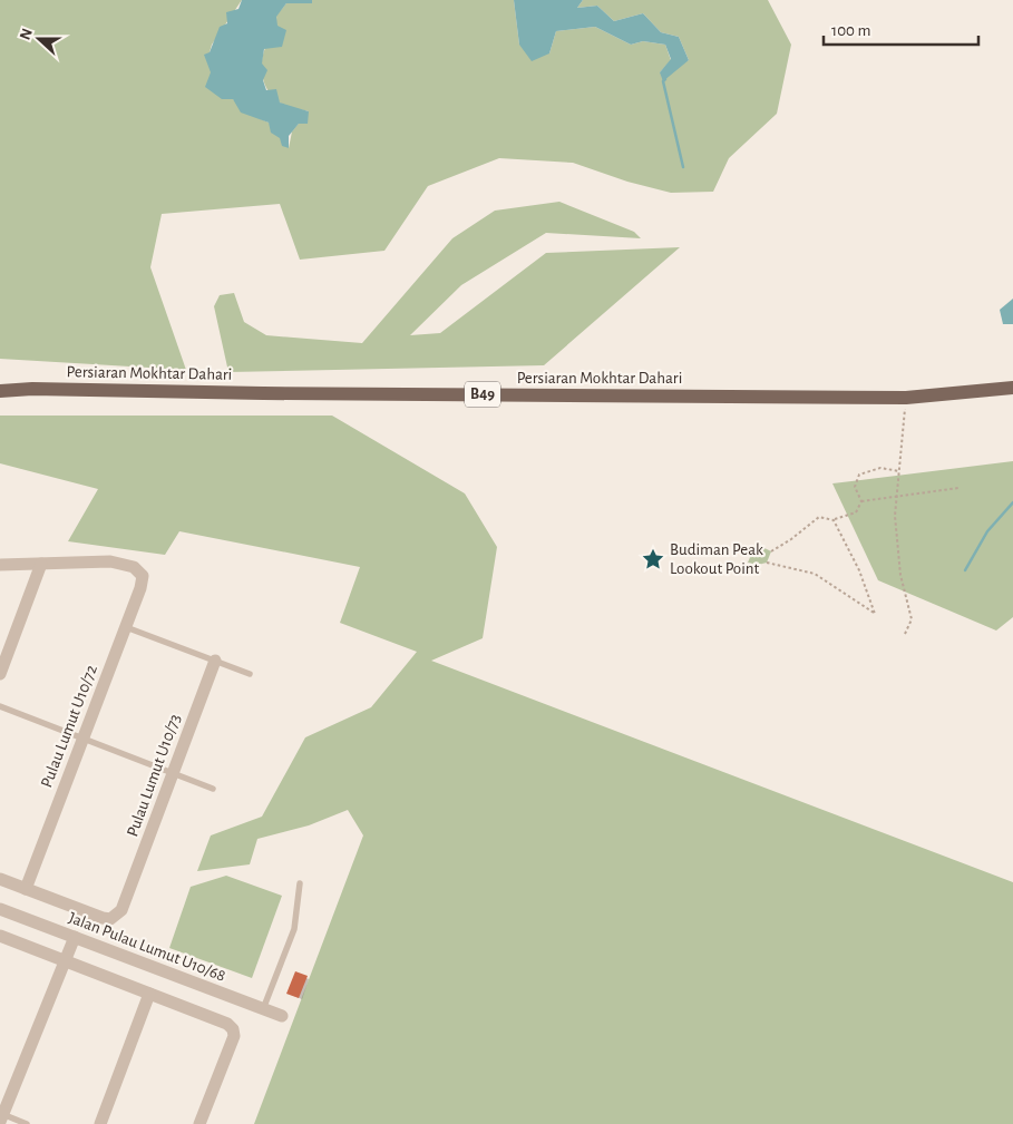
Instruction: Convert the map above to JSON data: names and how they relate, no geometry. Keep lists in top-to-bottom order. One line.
{"streets":{"main road":["Persiaran Mokhtar Dahari","B49"],"street":["Pulau Lumut U10/72","Pulau Lumut U10/73","Jalan Pulau Lumut U10/68"]},"crossings":[["Pulau Lumut U10/72","Pulau Lumut U10/73"]],"places":{"place":["Budiman Peak Lookout Point"]},"scale_bar":"100 m","north":"left"}
